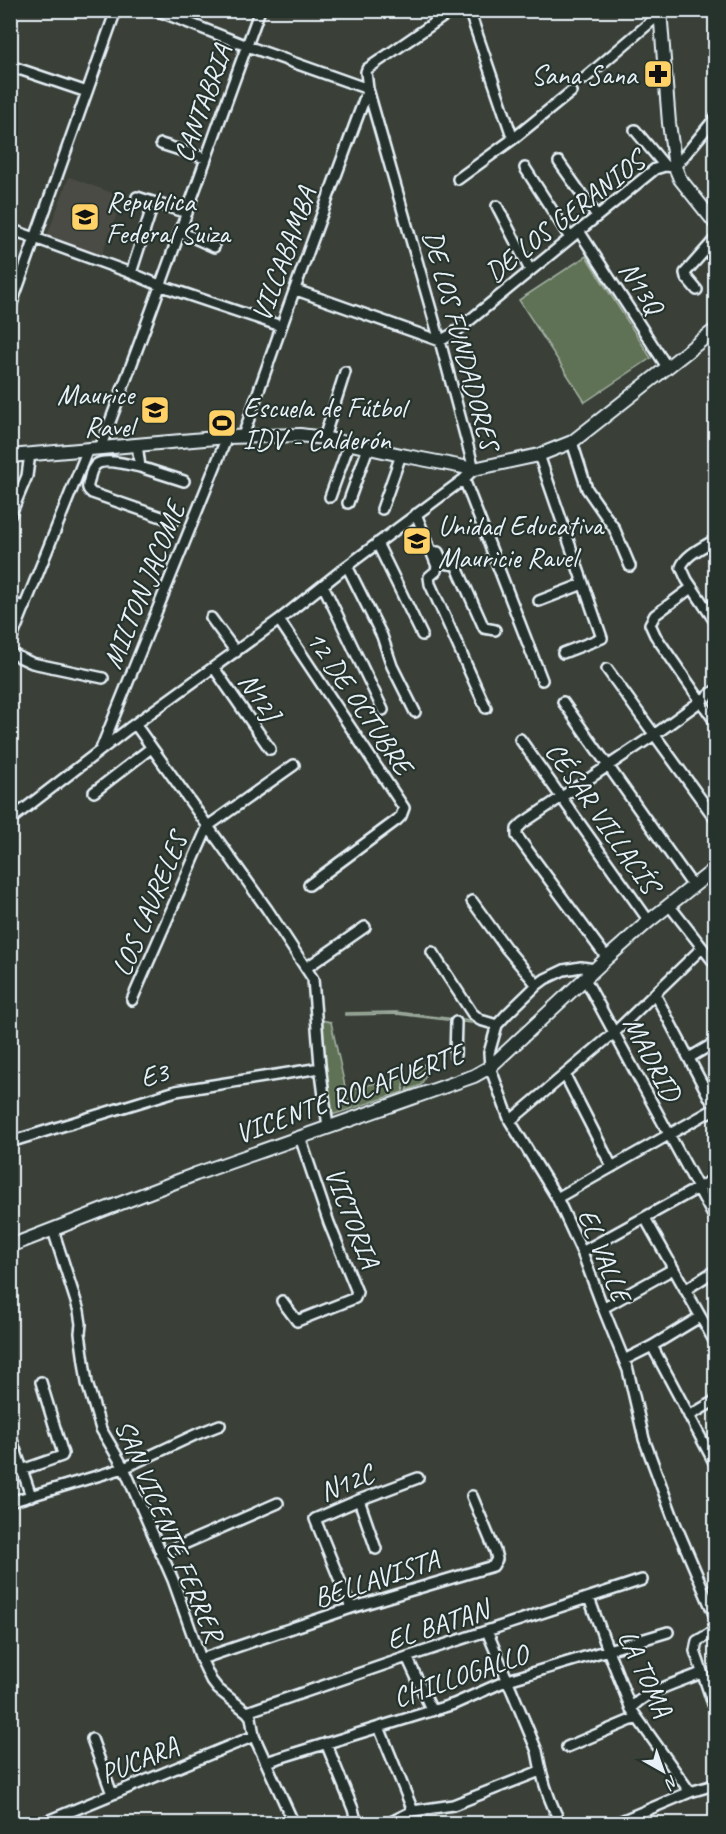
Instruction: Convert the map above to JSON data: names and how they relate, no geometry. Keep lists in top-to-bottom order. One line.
{"streets":{"street":["CANTABRIA","DE LOS GERANIOS","VILCABAMBA","N13Q","DE LOS FUNDADORES","MILTON JACOME","N12J","12 DE OCTUBRE","CÉSAR VILLACÍS","LOS LAURELES","MADRID","E3","VICENTE ROCAFUERTE","VICTORIA","EL VALLE","N12C","SAN VICENTE FERRER","BELLAVISTA","EL BATAN","LA TOMA","CHILLOGALLO","PUCARA"]},"crossings":[["DE LOS GERANIOS","N13Q"],["DE LOS GERANIOS","DE LOS FUNDADORES"],["VILCABAMBA","DE LOS FUNDADORES"],["DE LOS FUNDADORES","MILTON JACOME"],["DE LOS FUNDADORES","N12J"],["DE LOS FUNDADORES","12 DE OCTUBRE"],["CÉSAR VILLACÍS","VICENTE ROCAFUERTE"],["MADRID","VICENTE ROCAFUERTE"],["VICENTE ROCAFUERTE","VICTORIA"],["VICENTE ROCAFUERTE","EL VALLE"],["VICENTE ROCAFUERTE","SAN VICENTE FERRER"],["N12C","BELLAVISTA"],["SAN VICENTE FERRER","BELLAVISTA"],["SAN VICENTE FERRER","EL BATAN"],["EL BATAN","LA TOMA"],["LA TOMA","CHILLOGALLO"]],"places":{"pharmacy":["Sana Sana"],"school or university":["Republica Federal Suiza","Maurice Ravel","Unidad Educativa Mauricie Ravel"],"sports":["Escuela de Fútbol IDV - Calderón"]},"north":"bottom right"}
